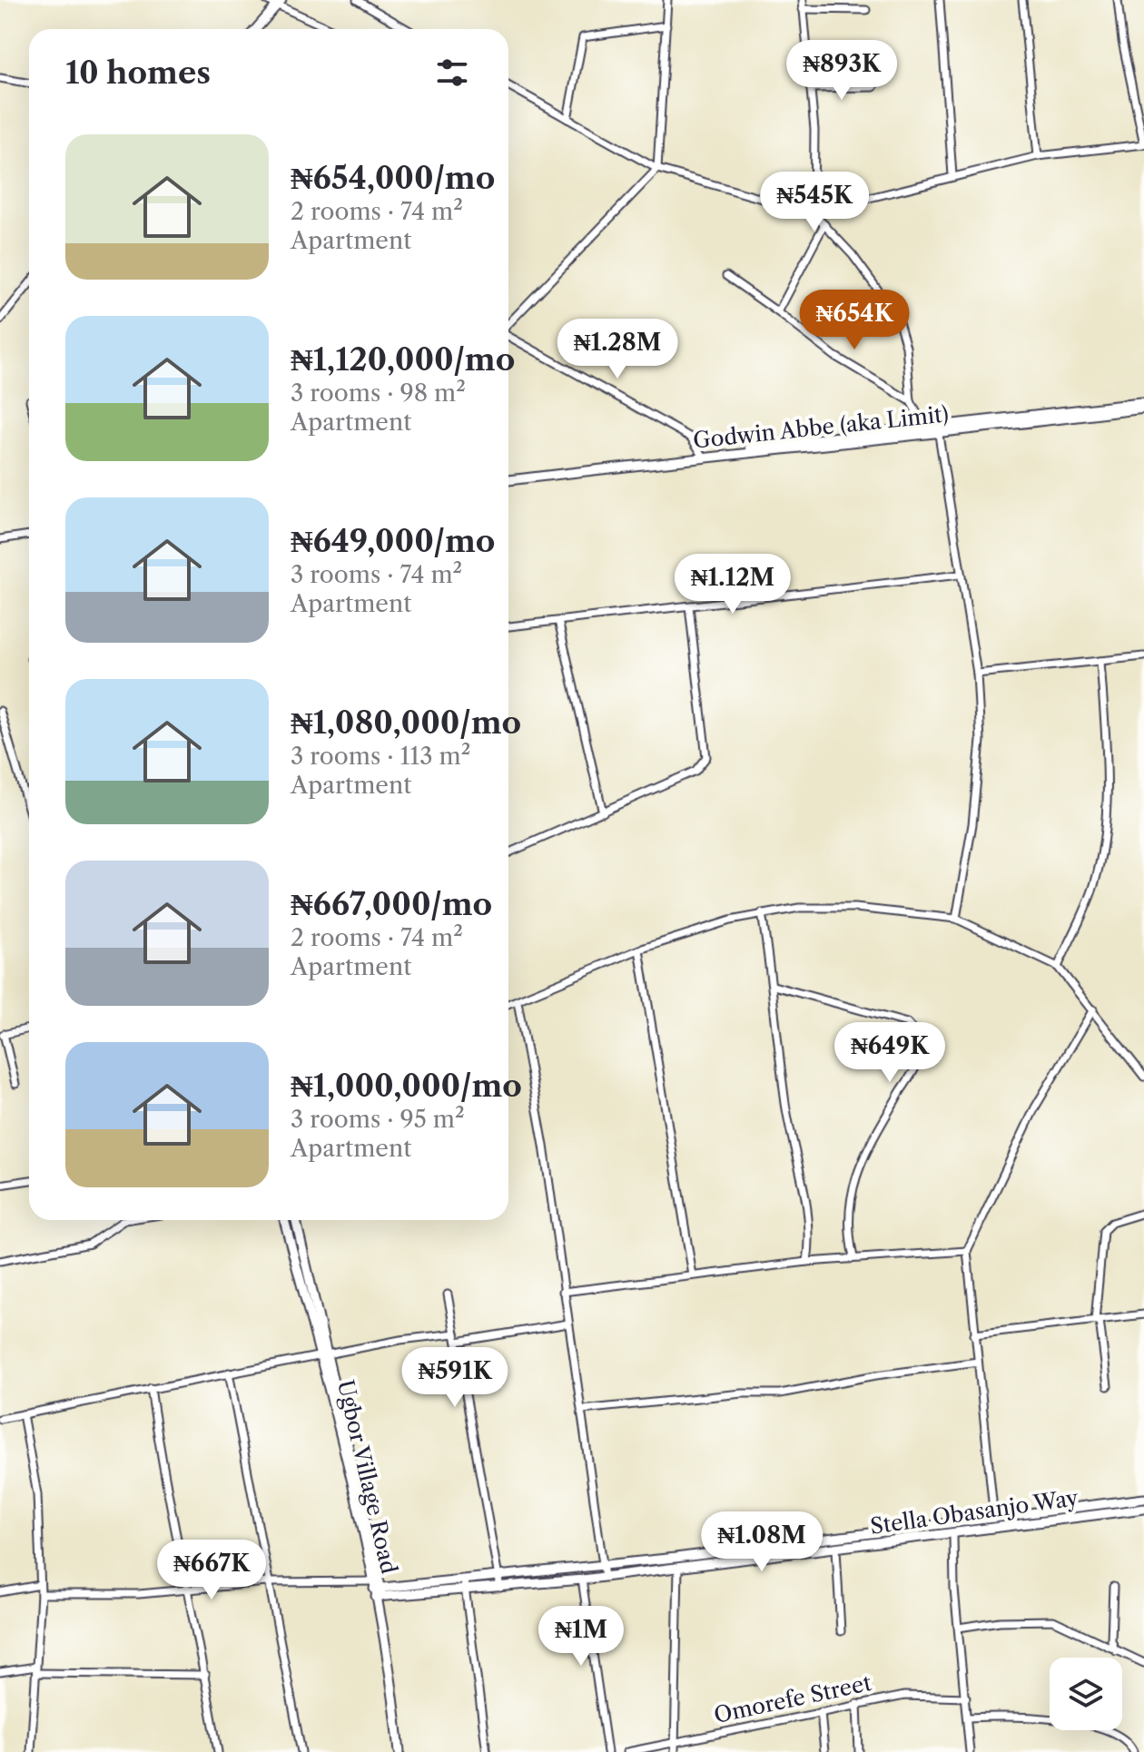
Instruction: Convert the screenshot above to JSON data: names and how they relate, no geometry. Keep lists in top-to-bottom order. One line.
{"streets":{"street":["Godwin Abbe (aka Limit)","Ugbor Village Road","Stella Obasanjo Way","Omorefe Street"]},"crossings":[["Ugbor Village Road","Stella Obasanjo Way"]],"page":{"heading":"10 homes","price":["₦893K","₦545K","₦654K","₦1.28M","₦1.12M","₦649K","₦591K","₦1.08M","₦667K","₦1M"],"list":[{"name":"₦654,000/mo","note":"2 rooms · 74 m² · Apartment"},{"name":"₦1,120,000/mo","note":"3 rooms · 98 m² · Apartment"},{"name":"₦649,000/mo","note":"3 rooms · 74 m² · Apartment"},{"name":"₦1,080,000/mo","note":"3 rooms · 113 m² · Apartment"},{"name":"₦667,000/mo","note":"2 rooms · 74 m² · Apartment"},{"name":"₦1,000,000/mo","note":"3 rooms · 95 m² · Apartment"}]}}
